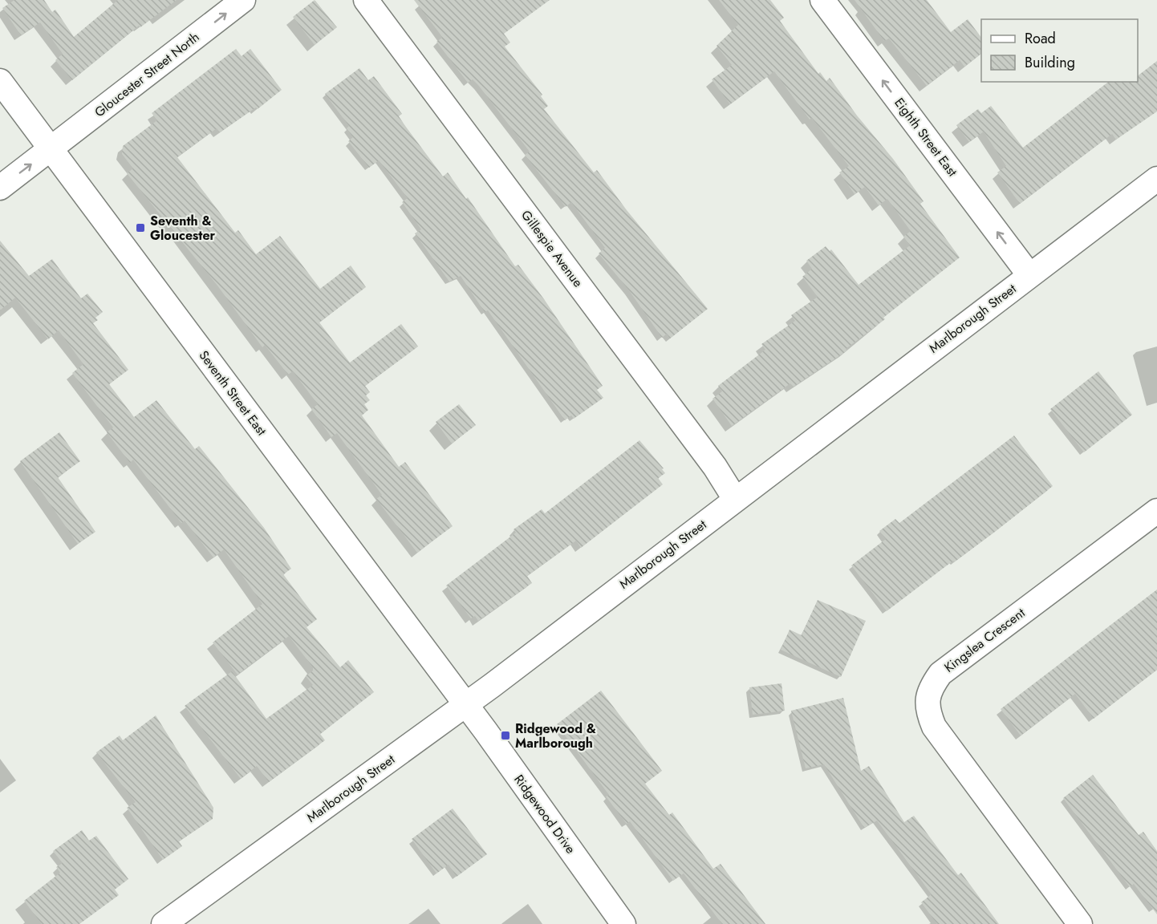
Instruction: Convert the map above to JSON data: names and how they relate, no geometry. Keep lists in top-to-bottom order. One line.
{"streets":{"street":["Gloucester Street North","Eighth Street East","Gillespie Avenue","Marlborough Street","Seventh Street East","Kingslea Crescent","Ridgewood Drive"]},"crossings":[["Gloucester Street North","Seventh Street East"],["Eighth Street East","Marlborough Street"],["Gillespie Avenue","Marlborough Street"],["Marlborough Street","Seventh Street East"],["Marlborough Street","Ridgewood Drive"],["Seventh Street East","Ridgewood Drive"]],"one_way":["Gloucester Street North","Eighth Street East"],"places":{"transit":["Seventh & Gloucester","Ridgewood & Marlborough"]},"legend":["Road","Building"]}
